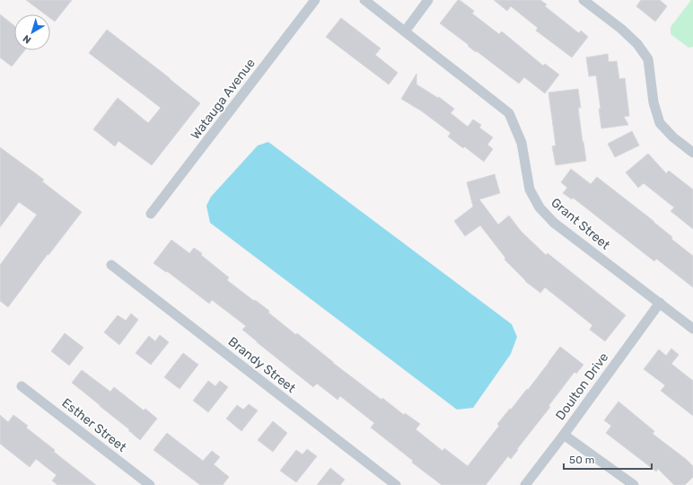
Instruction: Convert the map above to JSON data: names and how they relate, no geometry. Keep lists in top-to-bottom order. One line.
{"streets":{"street":["Watauga Avenue","Grant Street","Brandy Street","Doulton Drive","Esther Street"]},"crossings":[["Grant Street","Doulton Drive"]],"scale_bar":"50 m","north":"bottom left"}
